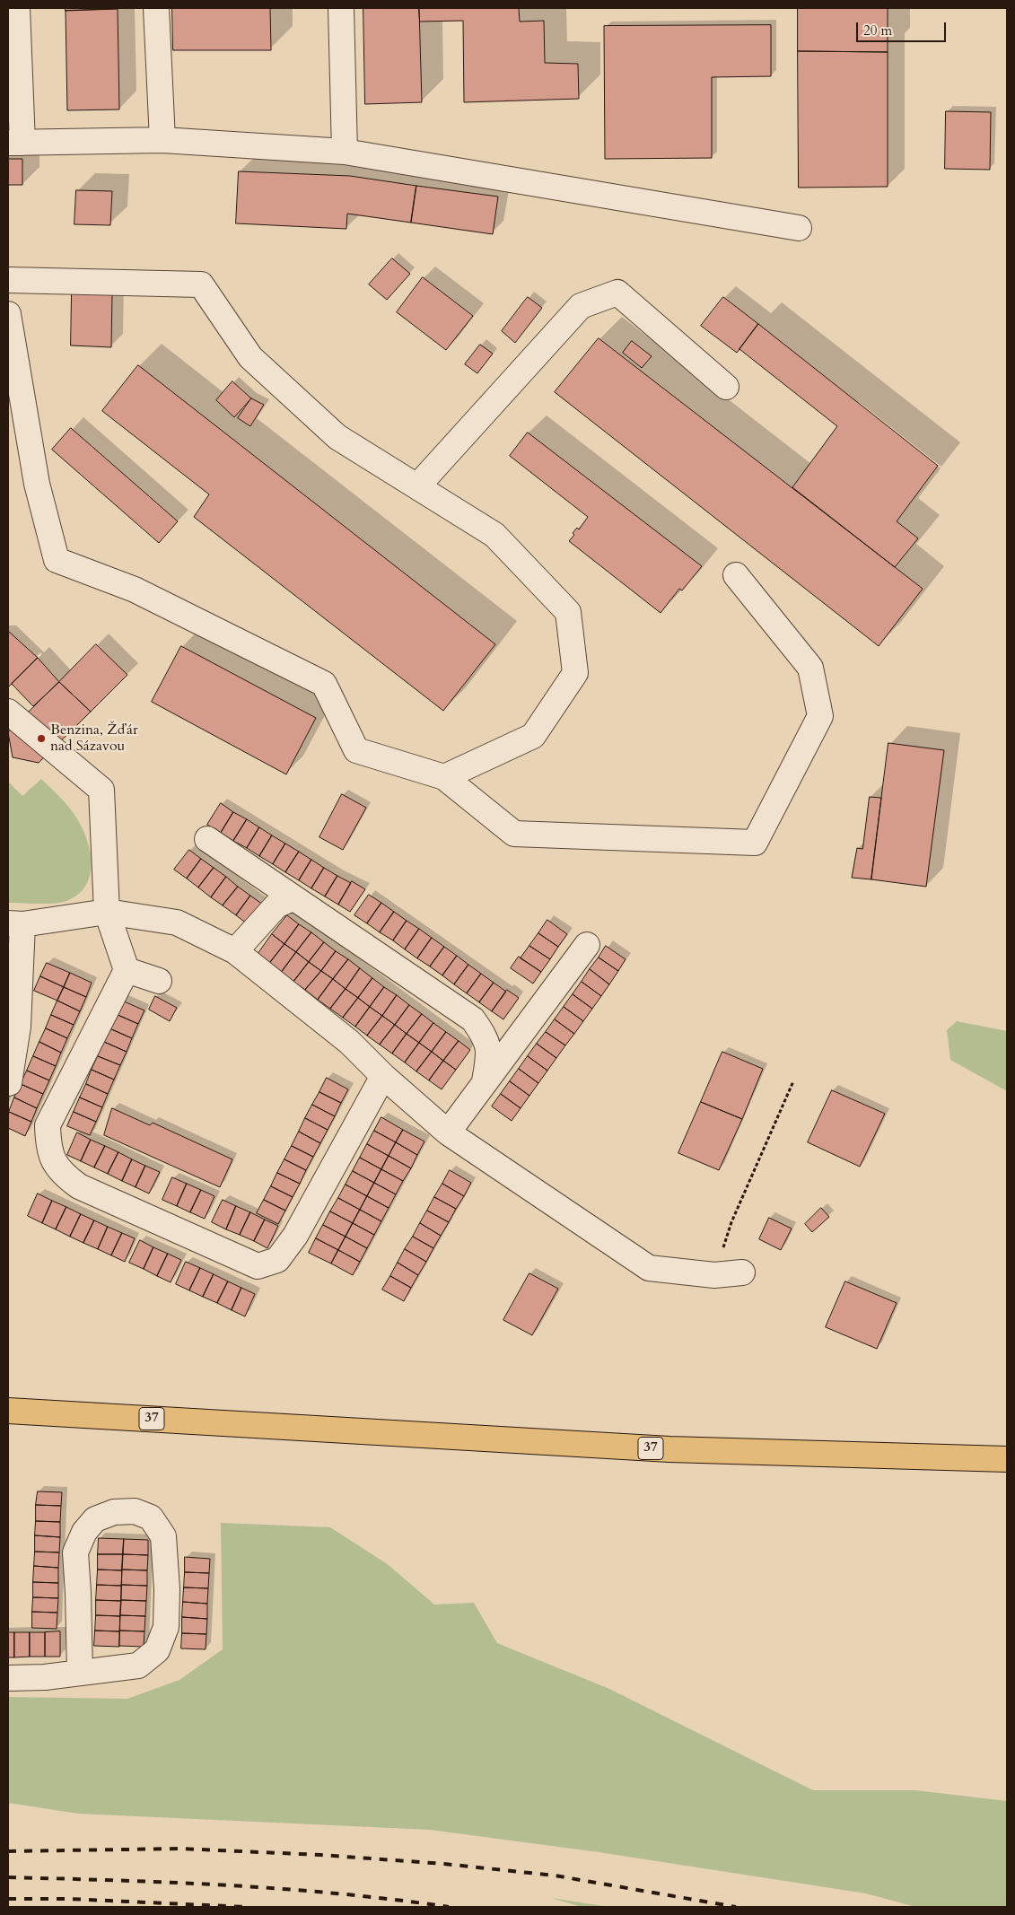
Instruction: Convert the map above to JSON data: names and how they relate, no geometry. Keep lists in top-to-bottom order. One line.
{"streets":{"main road":["37"]},"places":["Benzina, Žďár nad Sázavou"],"scale_bar":"20 m"}
